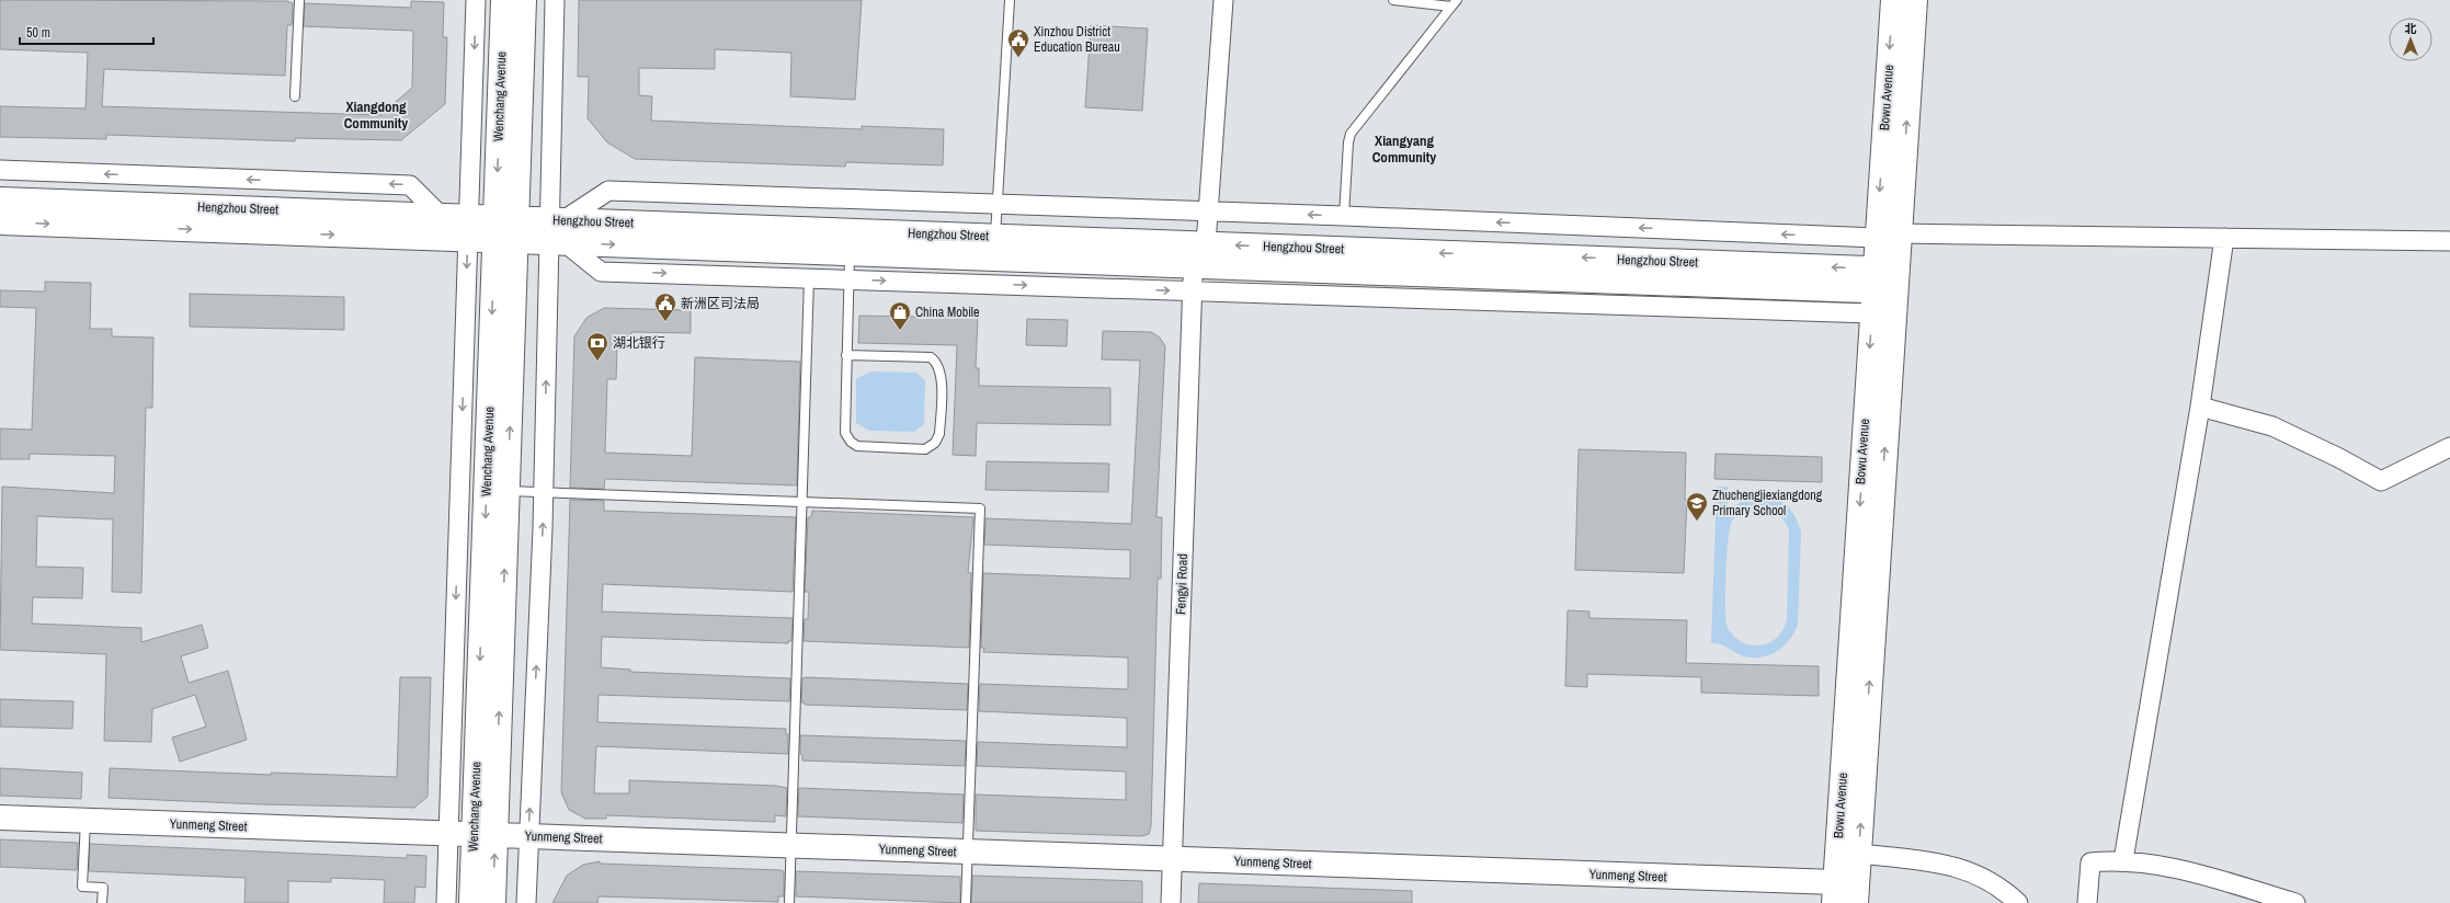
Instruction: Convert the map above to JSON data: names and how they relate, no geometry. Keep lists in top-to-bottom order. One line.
{"streets":{"main road":["Wenchang Avenue","Bowu Avenue","Hengzhou Street","Yunmeng Street"],"street":["Fengyi Road"]},"crossings":[["Wenchang Avenue","Hengzhou Street"],["Wenchang Avenue","Yunmeng Street"],["Bowu Avenue","Hengzhou Street"],["Bowu Avenue","Yunmeng Street"],["Hengzhou Street","Fengyi Road"],["Fengyi Road","Yunmeng Street"]],"districts":["Xiangdong Community","Xiangyang Community"],"places":{"public building":["Xinzhou District Education Bureau","新洲区司法局"],"shop":["China Mobile"],"bank":["湖北银行"],"school or university":["Zhuchengjiexiangdong Primary School"]},"scale_bar":"50 m","north":"top"}
